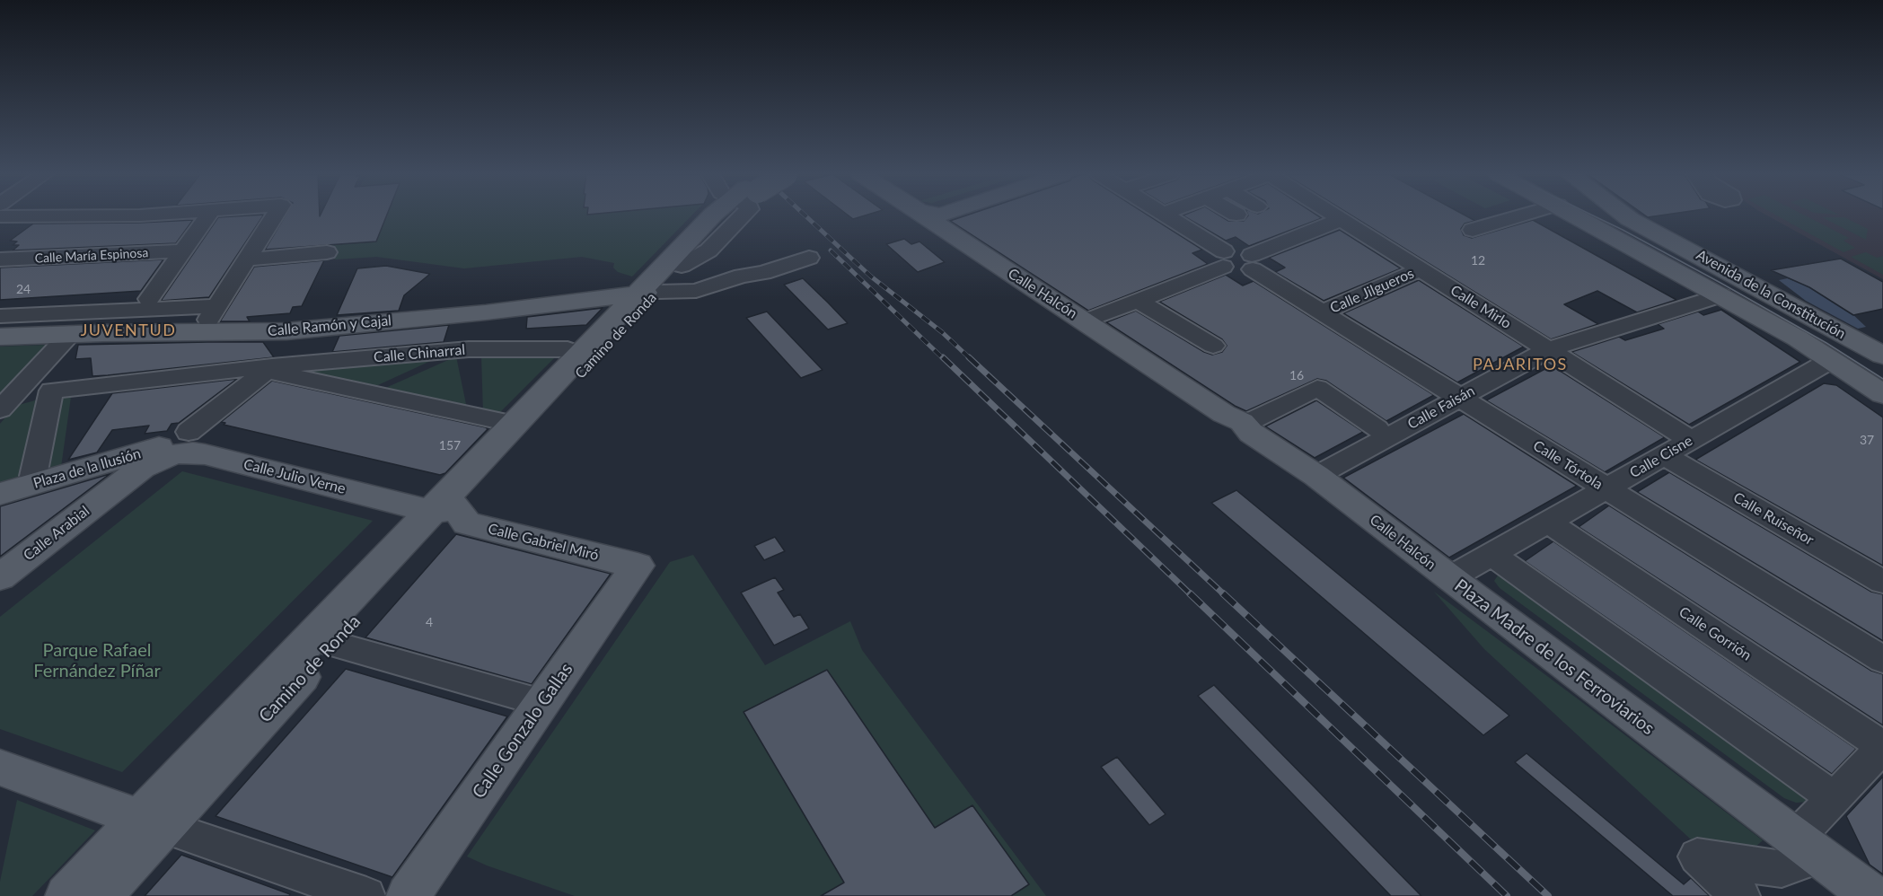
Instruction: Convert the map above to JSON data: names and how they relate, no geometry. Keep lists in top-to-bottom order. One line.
{"streets":{"main road":["Calle Halcón","Avenida de la Constitución","Calle Ramón y Cajal","Camino de Ronda","Plaza de la Ilusión","Calle Julio Verne","Calle Arabial","Calle Gabriel Miró","Plaza Madre de los Ferroviarios","Calle Gonzalo Gallas"],"street":["Calle María Espinosa","Calle Jilgueros","Calle Mirlo","Calle Chinarral","Calle Faisán","Calle Cisne","Calle Tórtola","Calle Ruiseñor","Calle Gorrión"]},"crossings":[["Calle Jilgueros","Calle Mirlo"],["Calle Jilgueros","Calle Tórtola"],["Calle Halcón","Calle Faisán"],["Calle Halcón","Plaza Madre de los Ferroviarios"],["Avenida de la Constitución","Calle Faisán"],["Avenida de la Constitución","Calle Cisne"],["Calle Mirlo","Calle Faisán"],["Calle Mirlo","Calle Cisne"],["Calle Ramón y Cajal","Camino de Ronda"],["Camino de Ronda","Calle Julio Verne"],["Camino de Ronda","Calle Gabriel Miró"],["Calle Chinarral","Plaza de la Ilusión"],["Calle Chinarral","Calle Arabial"],["Calle Faisán","Calle Tórtola"],["Calle Cisne","Calle Tórtola"],["Calle Cisne","Calle Ruiseñor"],["Calle Cisne","Calle Gorrión"],["Calle Cisne","Plaza Madre de los Ferroviarios"],["Plaza de la Ilusión","Calle Julio Verne"],["Plaza de la Ilusión","Calle Arabial"],["Calle Julio Verne","Calle Arabial"],["Calle Julio Verne","Calle Gabriel Miró"],["Calle Gabriel Miró","Calle Gonzalo Gallas"]],"districts":["JUVENTUD","PAJARITOS"],"parks":["Parque Rafael Fernández Píñar"],"house_numbers":["12","24","16","37","157","4"]}
